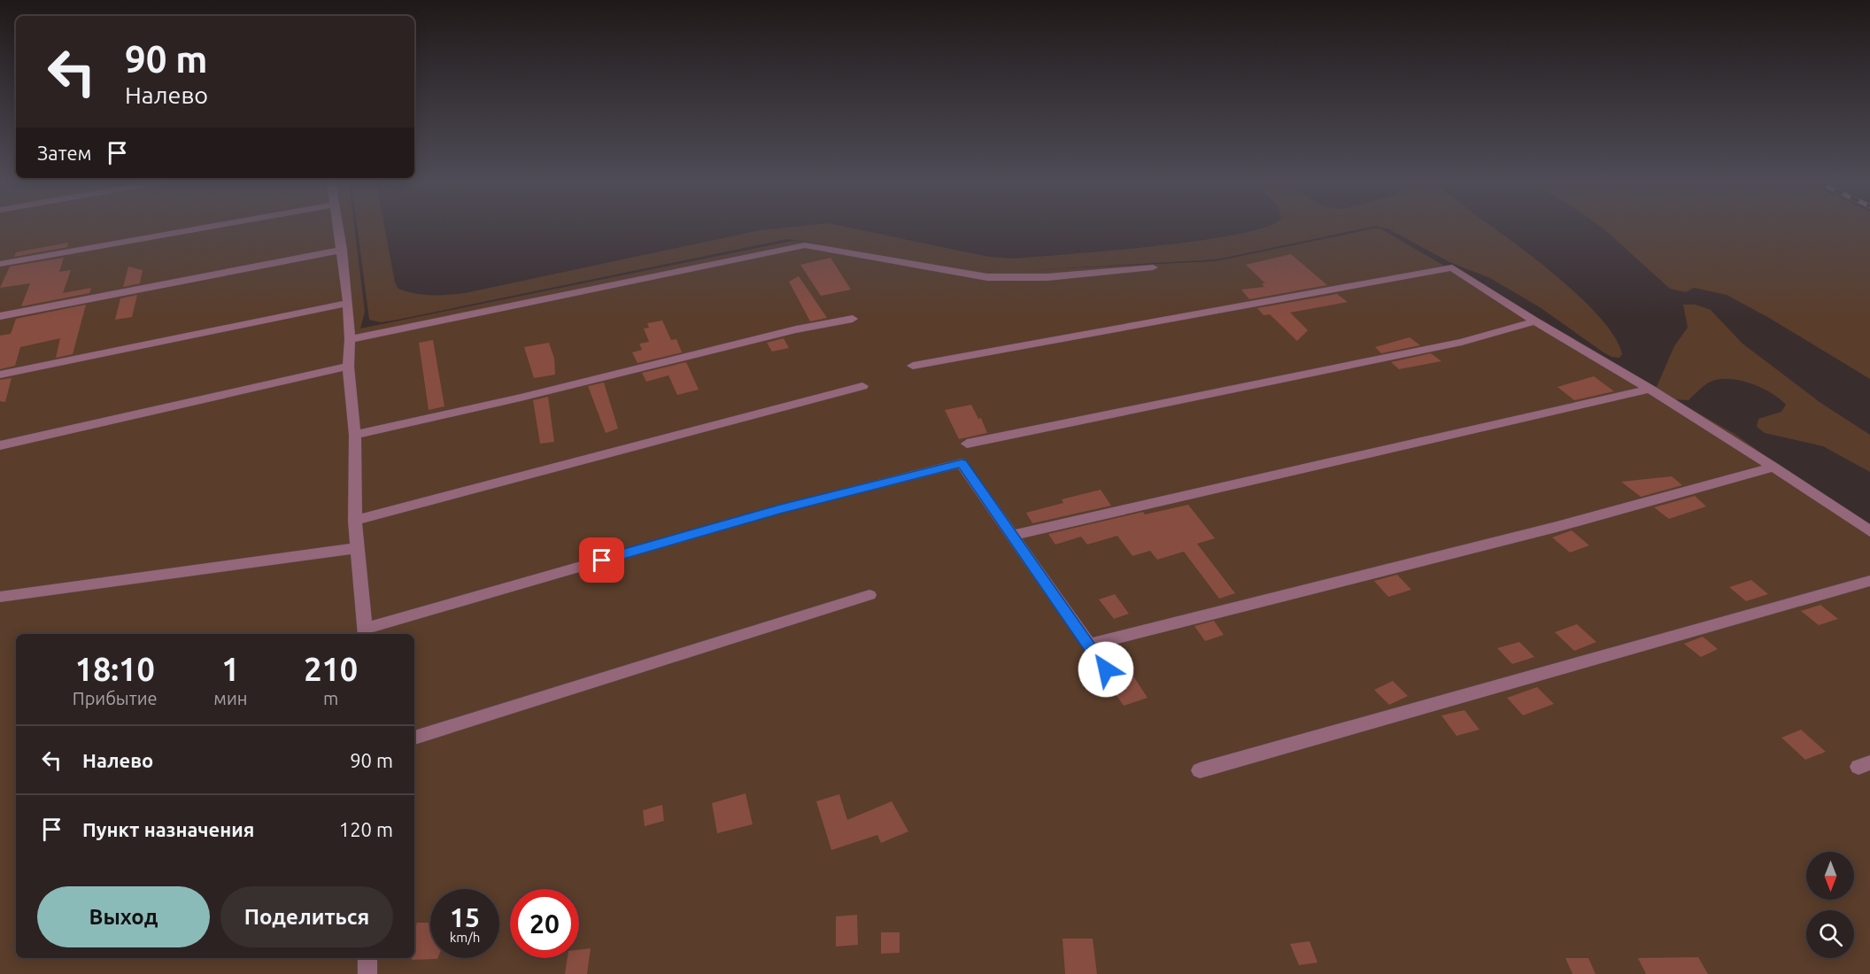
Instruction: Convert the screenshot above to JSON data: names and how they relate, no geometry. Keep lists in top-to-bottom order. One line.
{"north":"bottom","page":{"turn":["90 m","Налево"],"then":"Затем","eta":["18:10","Прибытие","1","мин","210","m"],"list":[{"name":"Налево","value":"90 m"},{"name":"Пункт назначения","value":"120 m"}],"buttons":["Выход","Поделиться"],"speed":"15 km/h","limit":"20"}}
